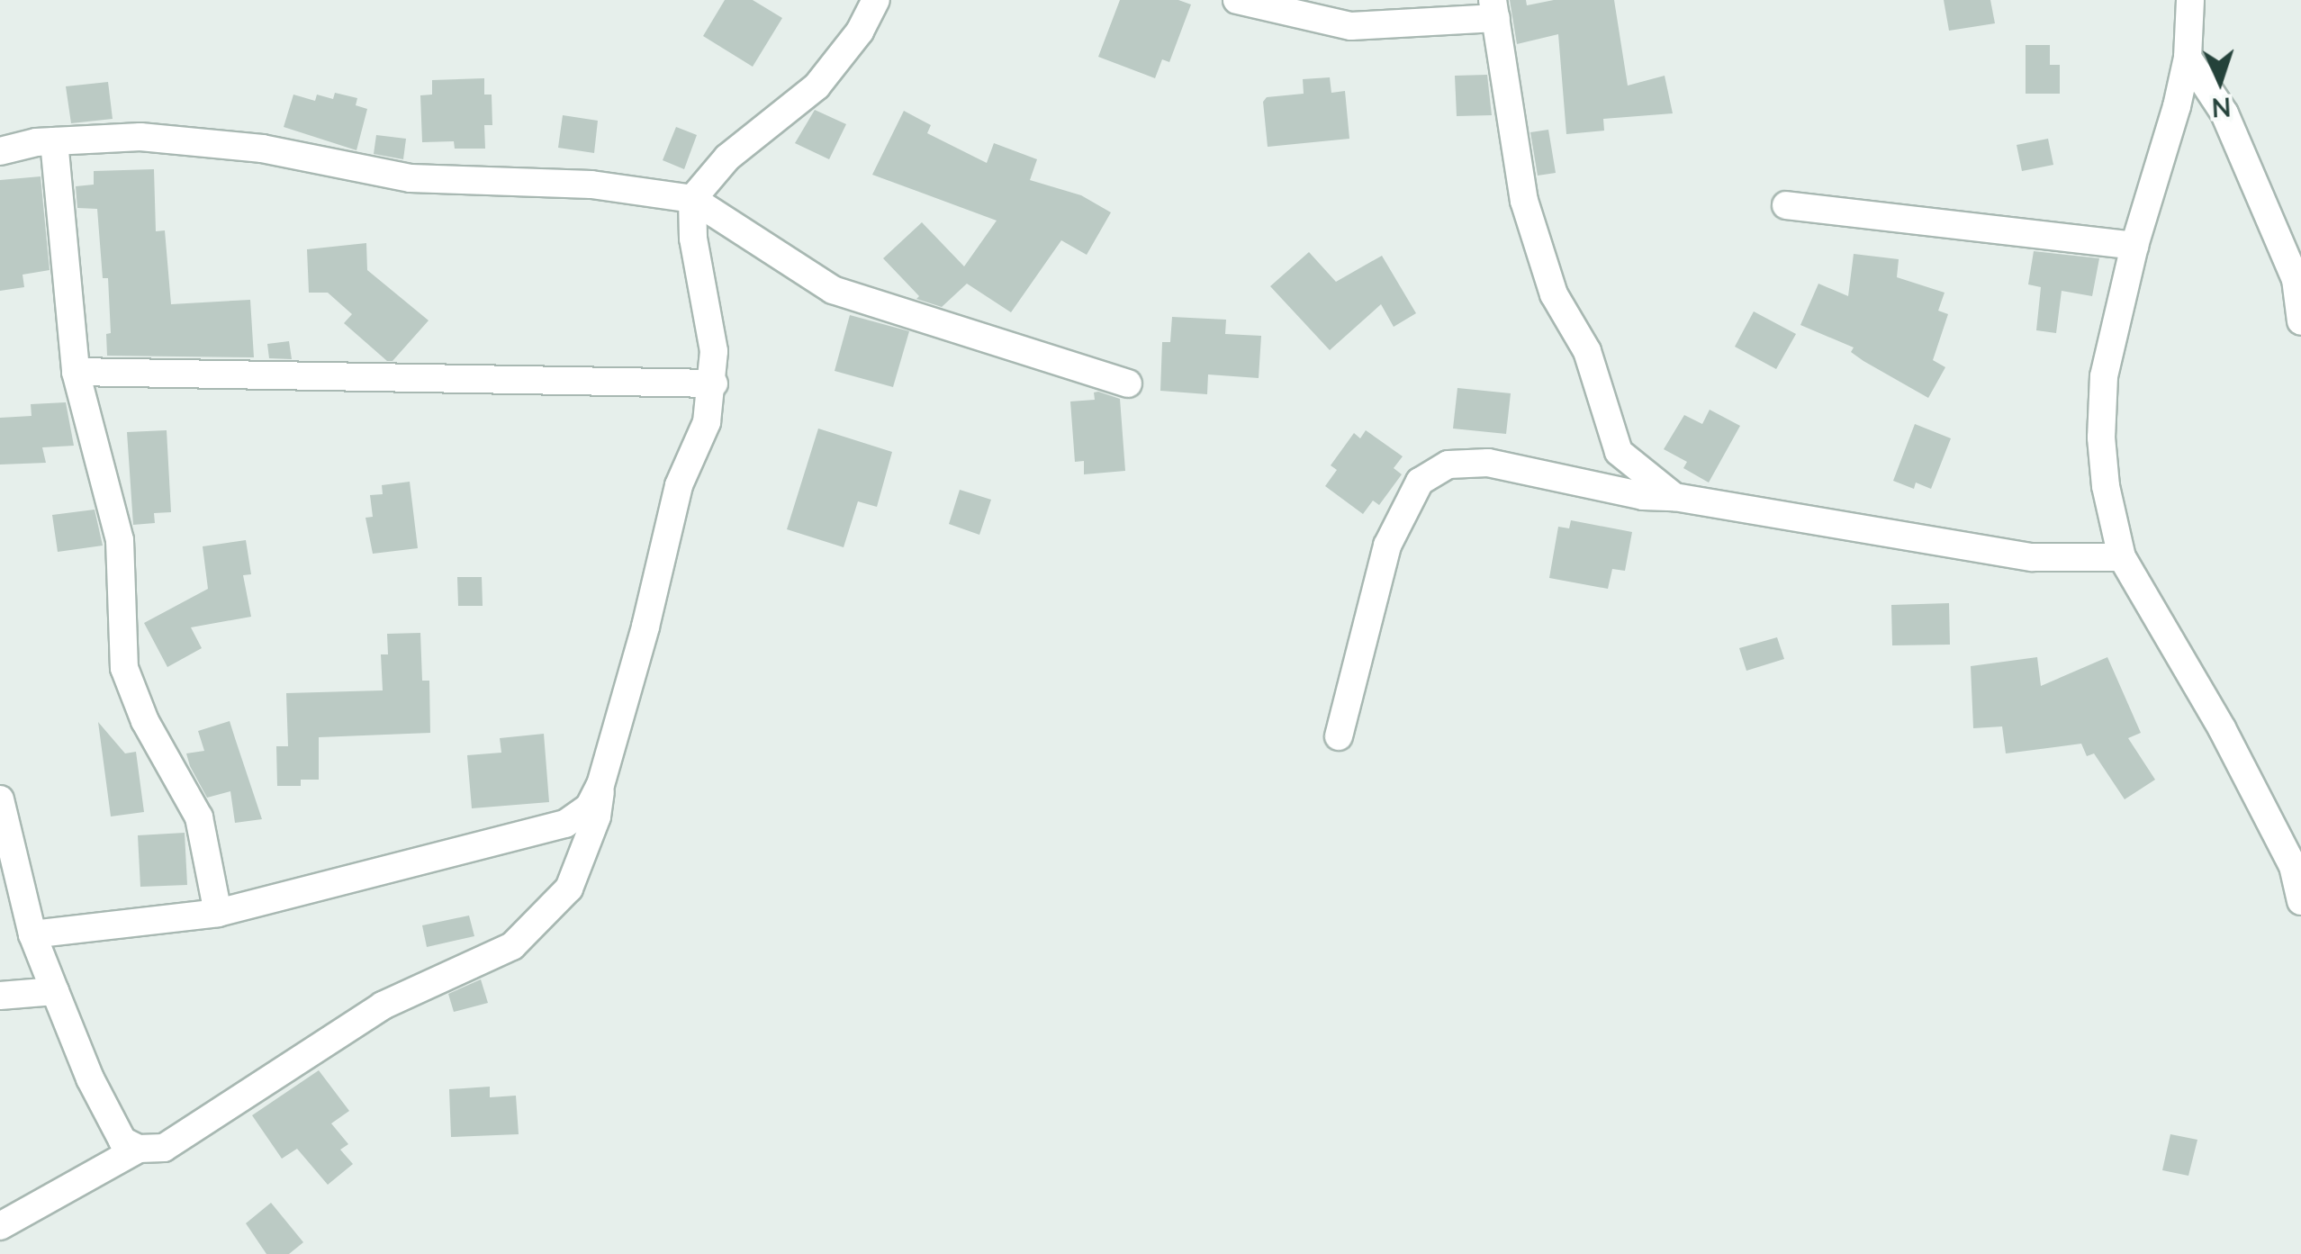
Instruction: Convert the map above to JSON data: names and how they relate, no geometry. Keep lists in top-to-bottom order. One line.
{"north":"bottom"}
